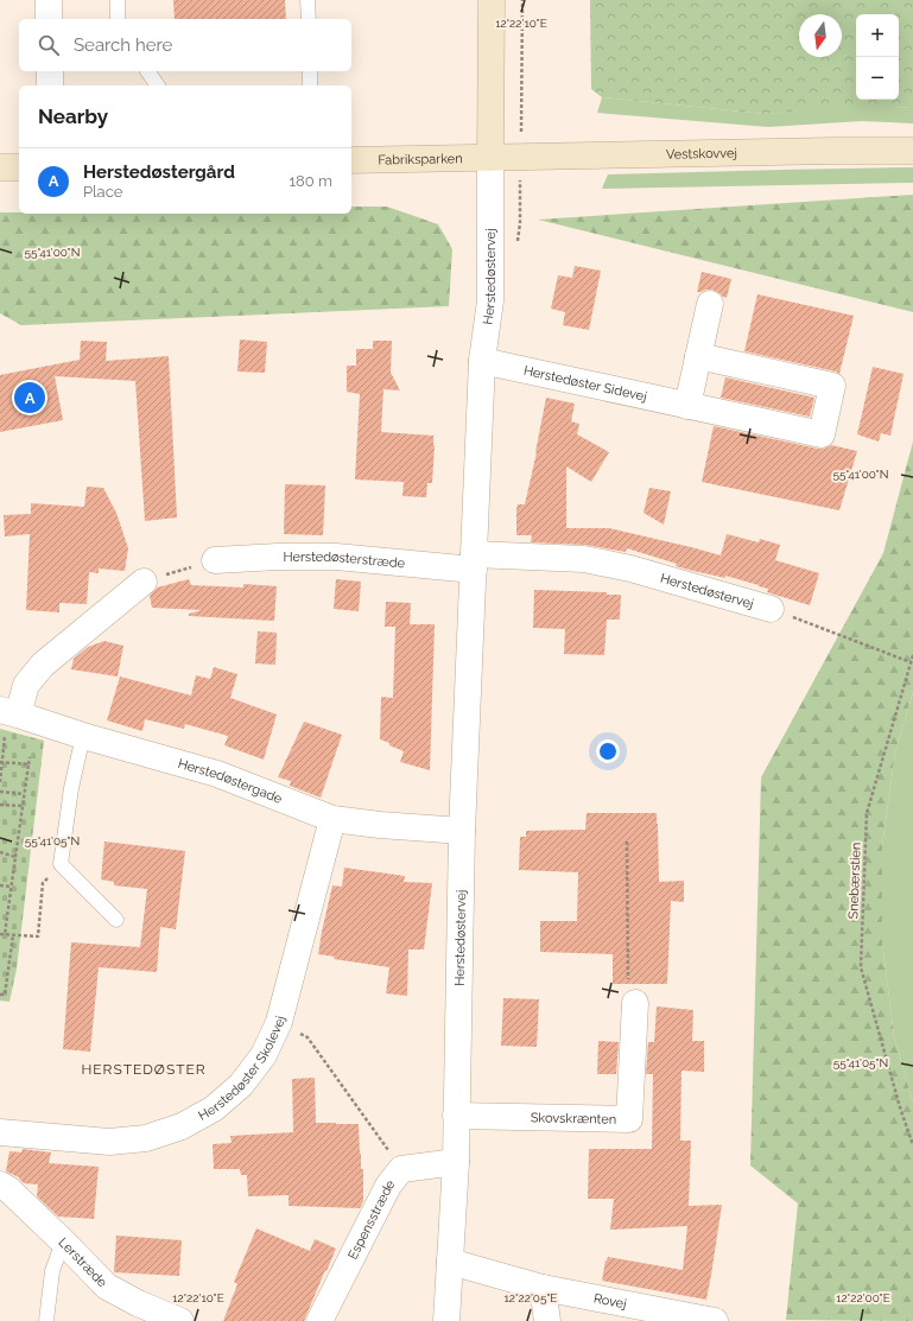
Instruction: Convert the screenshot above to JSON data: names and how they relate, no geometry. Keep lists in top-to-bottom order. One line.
{"streets":{"street":["Vestskovvej","Fabriksparken","Herstedøstervej","Herstedøster Sidevej","Herstedøsterstræde","Herstedøstergade","Herstedøster Skolevej","Skovskrænten","Espensstræde","Lerstræde","Rovej"],"path":["Snebærstien"]},"crossings":[["Vestskovvej","Fabriksparken"],["Vestskovvej","Herstedøstervej"],["Fabriksparken","Herstedøstervej"],["Herstedøstervej","Herstedøster Sidevej"],["Herstedøstervej","Herstedøsterstræde"],["Herstedøstervej","Herstedøstergade"],["Herstedøstervej","Skovskrænten"],["Herstedøstervej","Espensstræde"],["Herstedøstervej","Rovej"],["Herstedøstergade","Herstedøster Skolevej"]],"districts":["HERSTEDØSTER"],"north":"bottom","page":{"map_buttons":["+","−"],"search":"Search here","heading":"Nearby","list":[{"mark":"A","name":"Herstedøstergård","note":"Place","value":"180 m"}],"pins":"A"},"coordinates":["12°22'10\"E","55°41'00\"N","55°41'05\"N","12°22'05\"E","12°22'00\"E"]}
